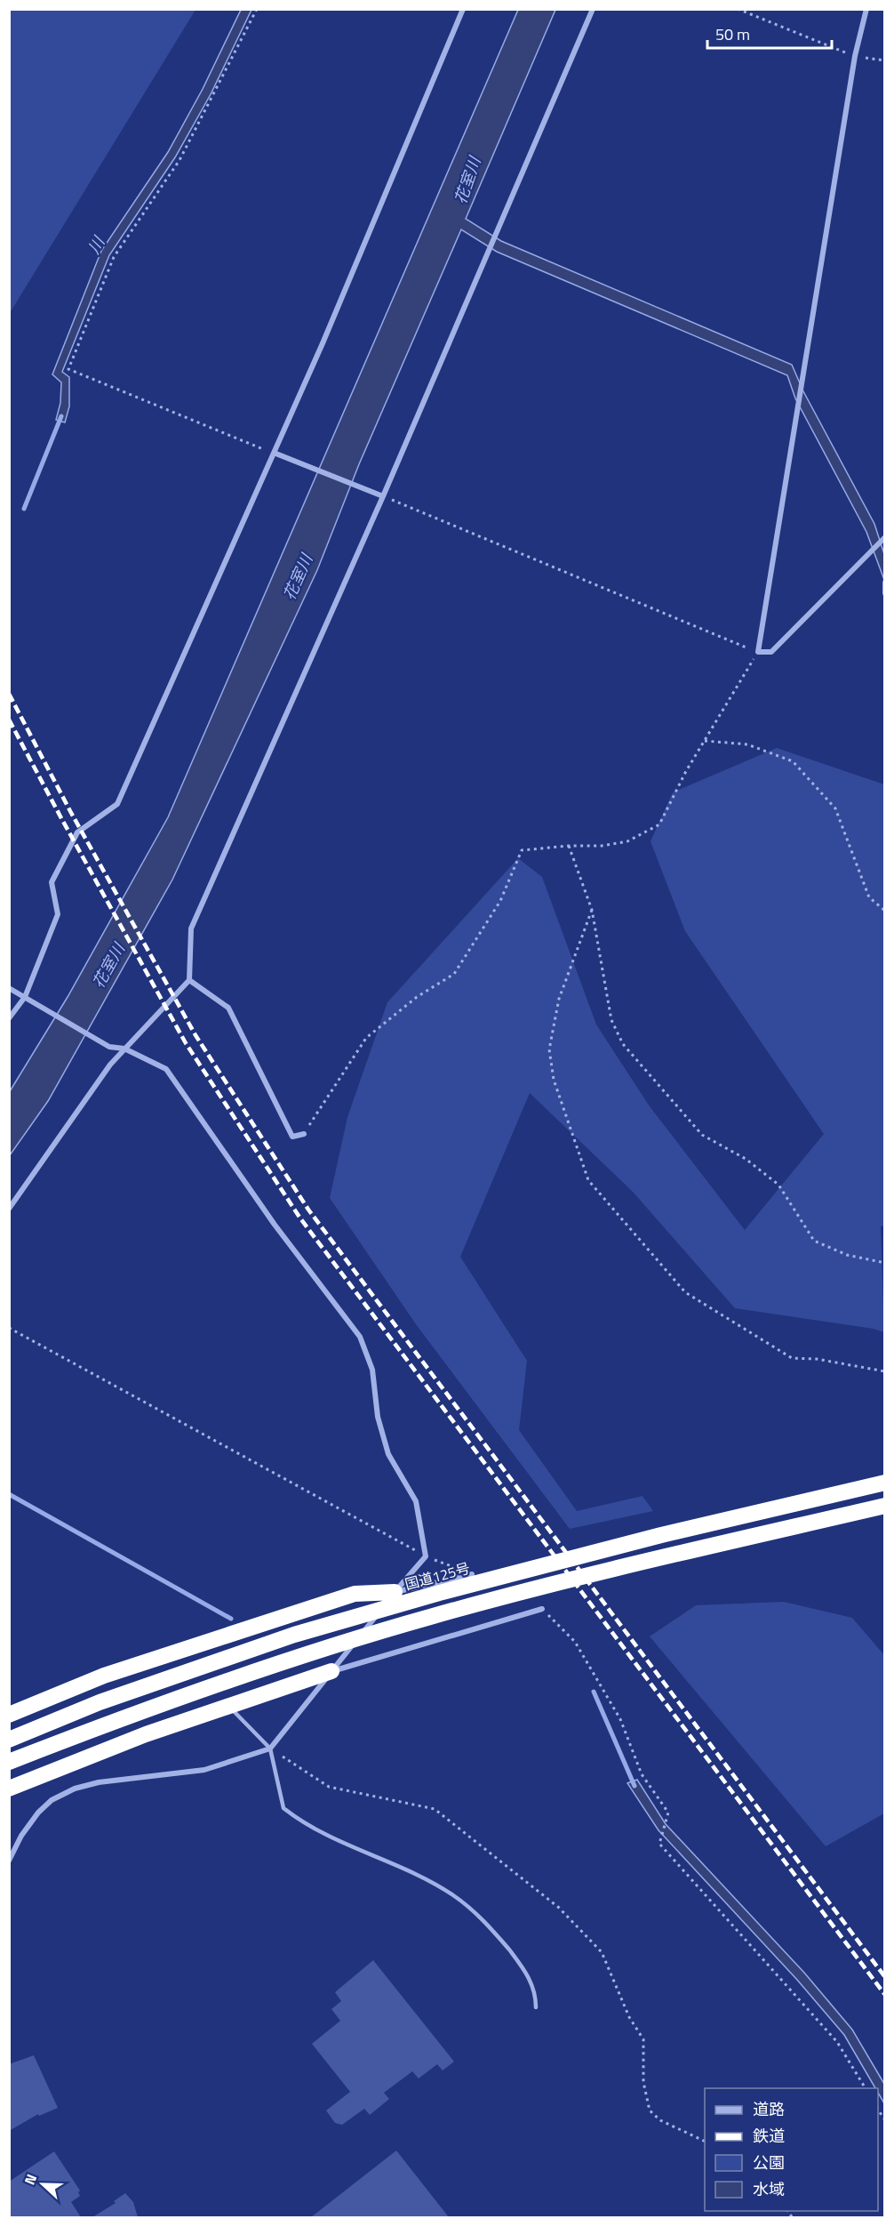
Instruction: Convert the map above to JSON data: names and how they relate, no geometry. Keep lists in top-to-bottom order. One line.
{"streets":{"highway":["国道125号"]},"water":["花室川","川"],"legend":["道路","鉄道","公園","水域"],"scale_bar":"50 m","north":"left"}
